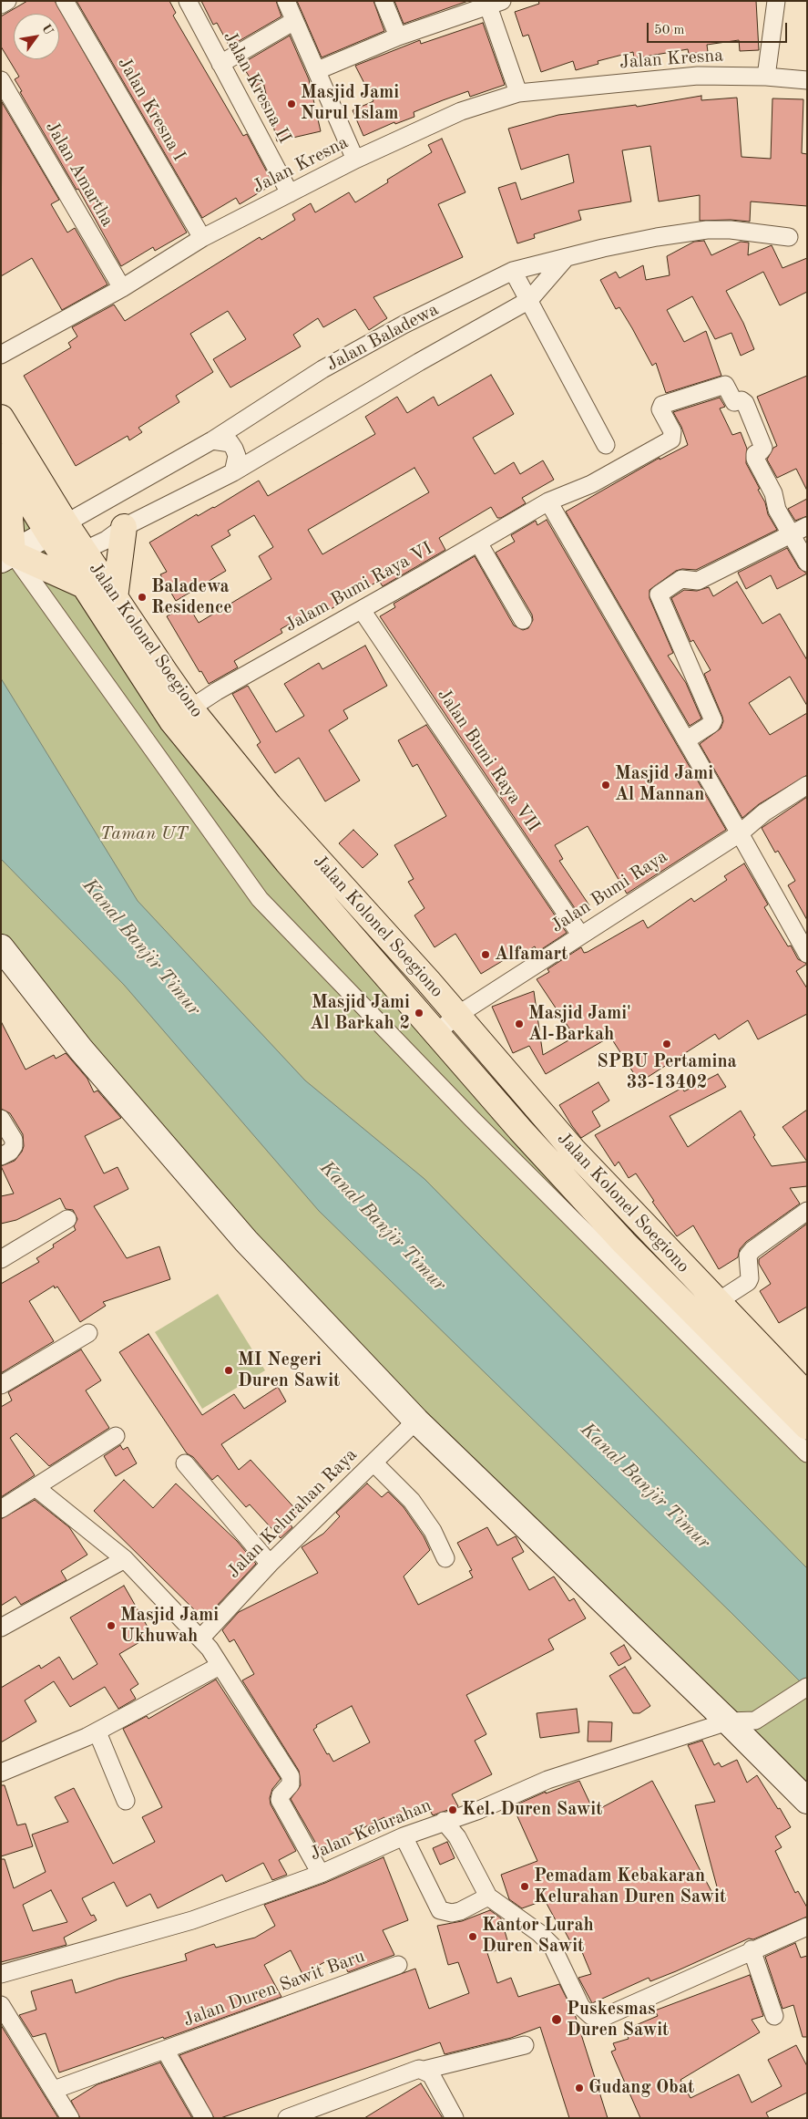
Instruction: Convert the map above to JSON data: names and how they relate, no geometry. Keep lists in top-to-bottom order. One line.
{"streets":{"main road":["Jalan Kolonel Soegiono"],"street":["Jalan Kresna","Jalan Kresna II","Jalan Kresna I","Jalan Amartha","Jalan Baladewa","Jalam Bumi Raya VI","Jalan Bumi Raya VII","Jalan Bumi Raya","Jalan Kelurahan Raya","Jalan Kelurahan","Jalan Duren Sawit Baru"]},"crossings":[["Jalan Kresna","Jalan Kresna II"],["Jalan Kresna","Jalan Kresna I"],["Jalan Kresna","Jalan Amartha"],["Jalan Baladewa","Jalan Kolonel Soegiono"],["Jalam Bumi Raya VI","Jalan Kolonel Soegiono"],["Jalam Bumi Raya VI","Jalan Bumi Raya VII"],["Jalan Kolonel Soegiono","Jalan Bumi Raya"],["Jalan Bumi Raya VII","Jalan Bumi Raya"]],"water":["Kanal Banjir Timur"],"parks":["Taman UT"],"places":["Masjid Jami Nurul Islam","Baladewa Residence","Masjid Jami Al Mannan","Alfamart","Masjid Jami Al Barkah 2","Masjid Jami' Al-Barkah","SPBU Pertamina 33-13402","MI Negeri Duren Sawit","Masjid Jami Ukhuwah","Kel. Duren Sawit","Pemadam Kebakaran Kelurahan Duren Sawit","Kantor Lurah Duren Sawit","Puskesmas Duren Sawit","Gudang Obat"],"scale_bar":"50 m","north":"top right"}
